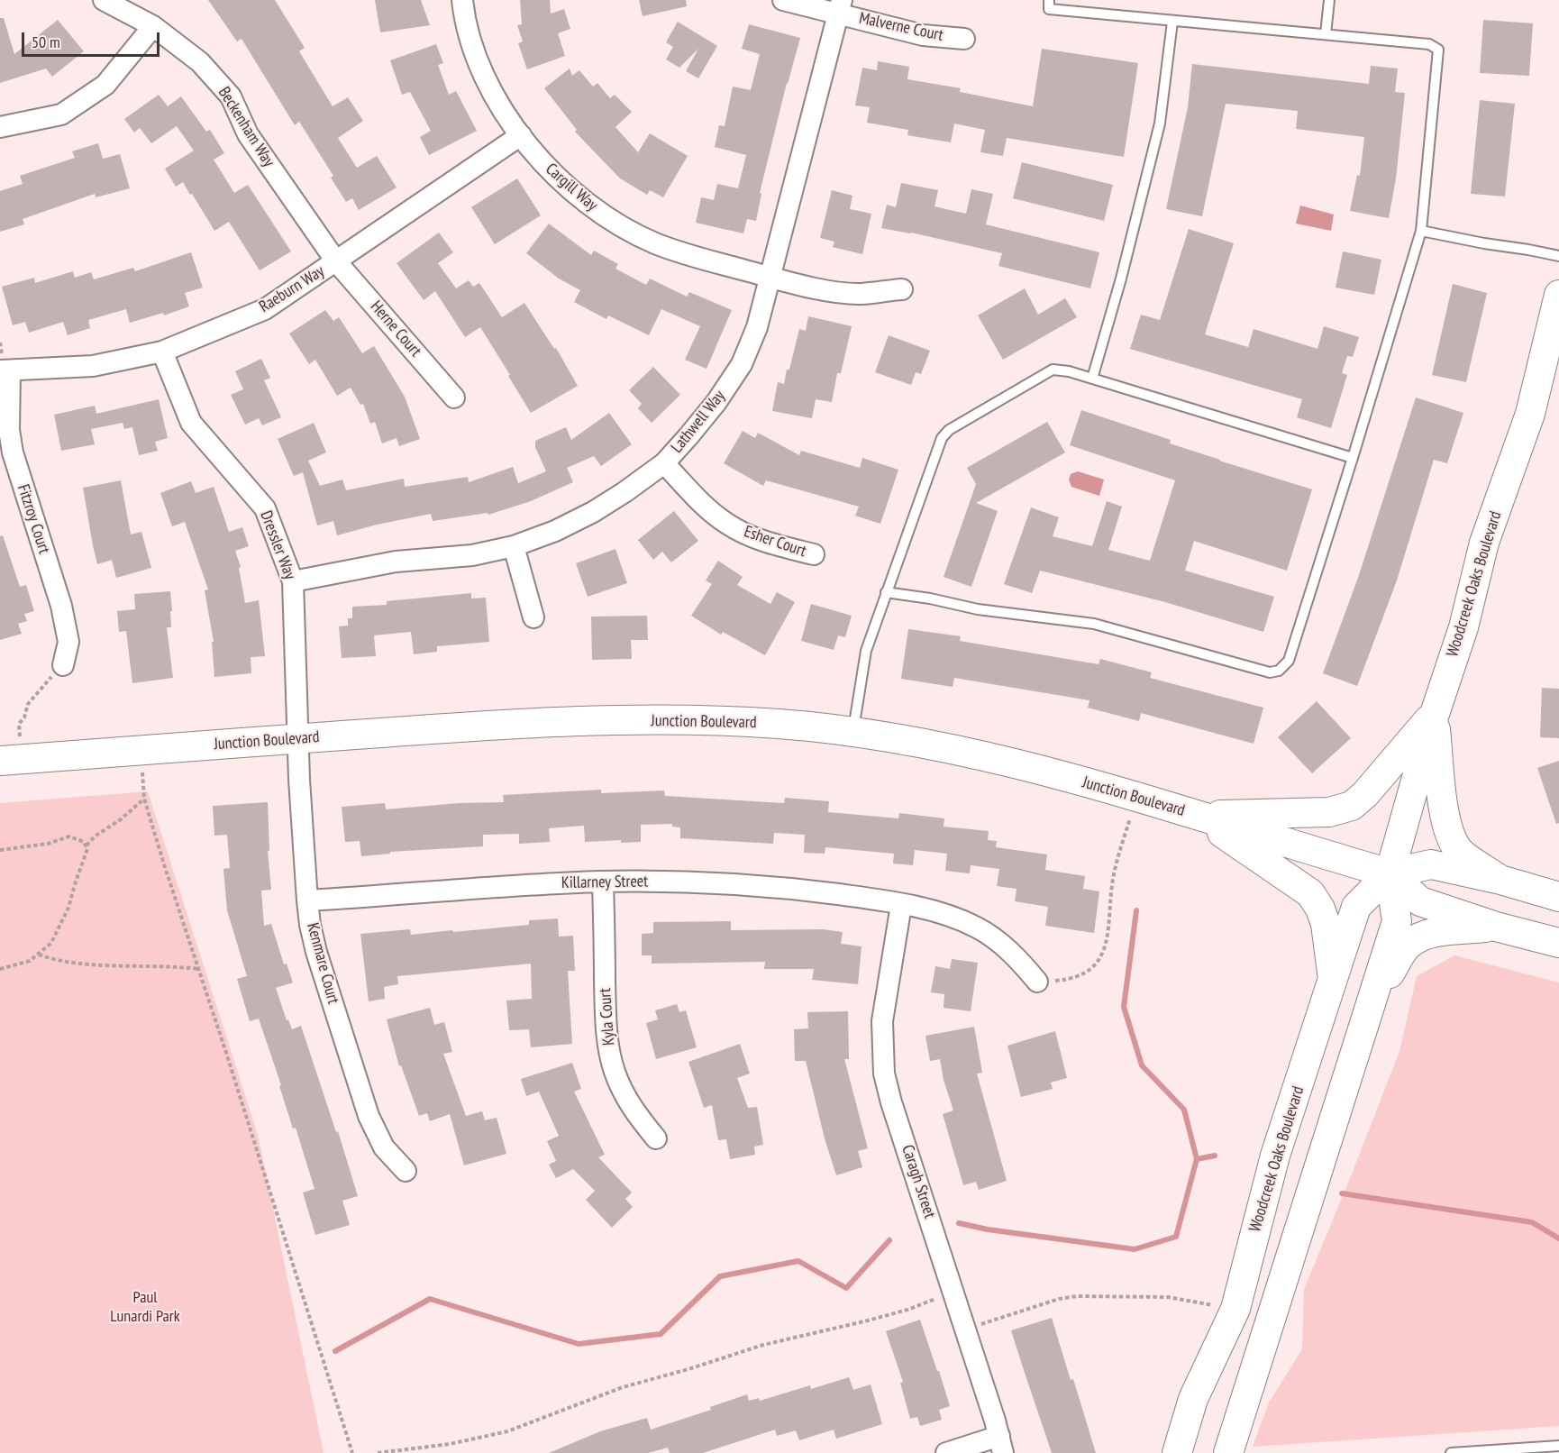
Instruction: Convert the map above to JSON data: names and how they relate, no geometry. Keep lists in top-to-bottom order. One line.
{"streets":{"main road":["Woodcreek Oaks Boulevard","Junction Boulevard"],"street":["Malverne Court","Beckenham Way","Cargill Way","Raeburn Way","Herne Court","Lathwell Way","Fitzroy Court","Esher Court","Dressler Way","Killarney Street","Kenmare Court","Kyla Court","Caragh Street"]},"crossings":[["Malverne Court","Lathwell Way"],["Beckenham Way","Raeburn Way"],["Beckenham Way","Herne Court"],["Cargill Way","Raeburn Way"],["Cargill Way","Lathwell Way"],["Raeburn Way","Herne Court"],["Raeburn Way","Fitzroy Court"],["Raeburn Way","Dressler Way"],["Lathwell Way","Esher Court"],["Lathwell Way","Dressler Way"],["Dressler Way","Junction Boulevard"],["Dressler Way","Kenmare Court"],["Woodcreek Oaks Boulevard","Junction Boulevard"],["Junction Boulevard","Kenmare Court"],["Killarney Street","Kenmare Court"],["Killarney Street","Kyla Court"],["Killarney Street","Caragh Street"]],"parks":["Paul Lunardi Park"],"scale_bar":"50 m"}
